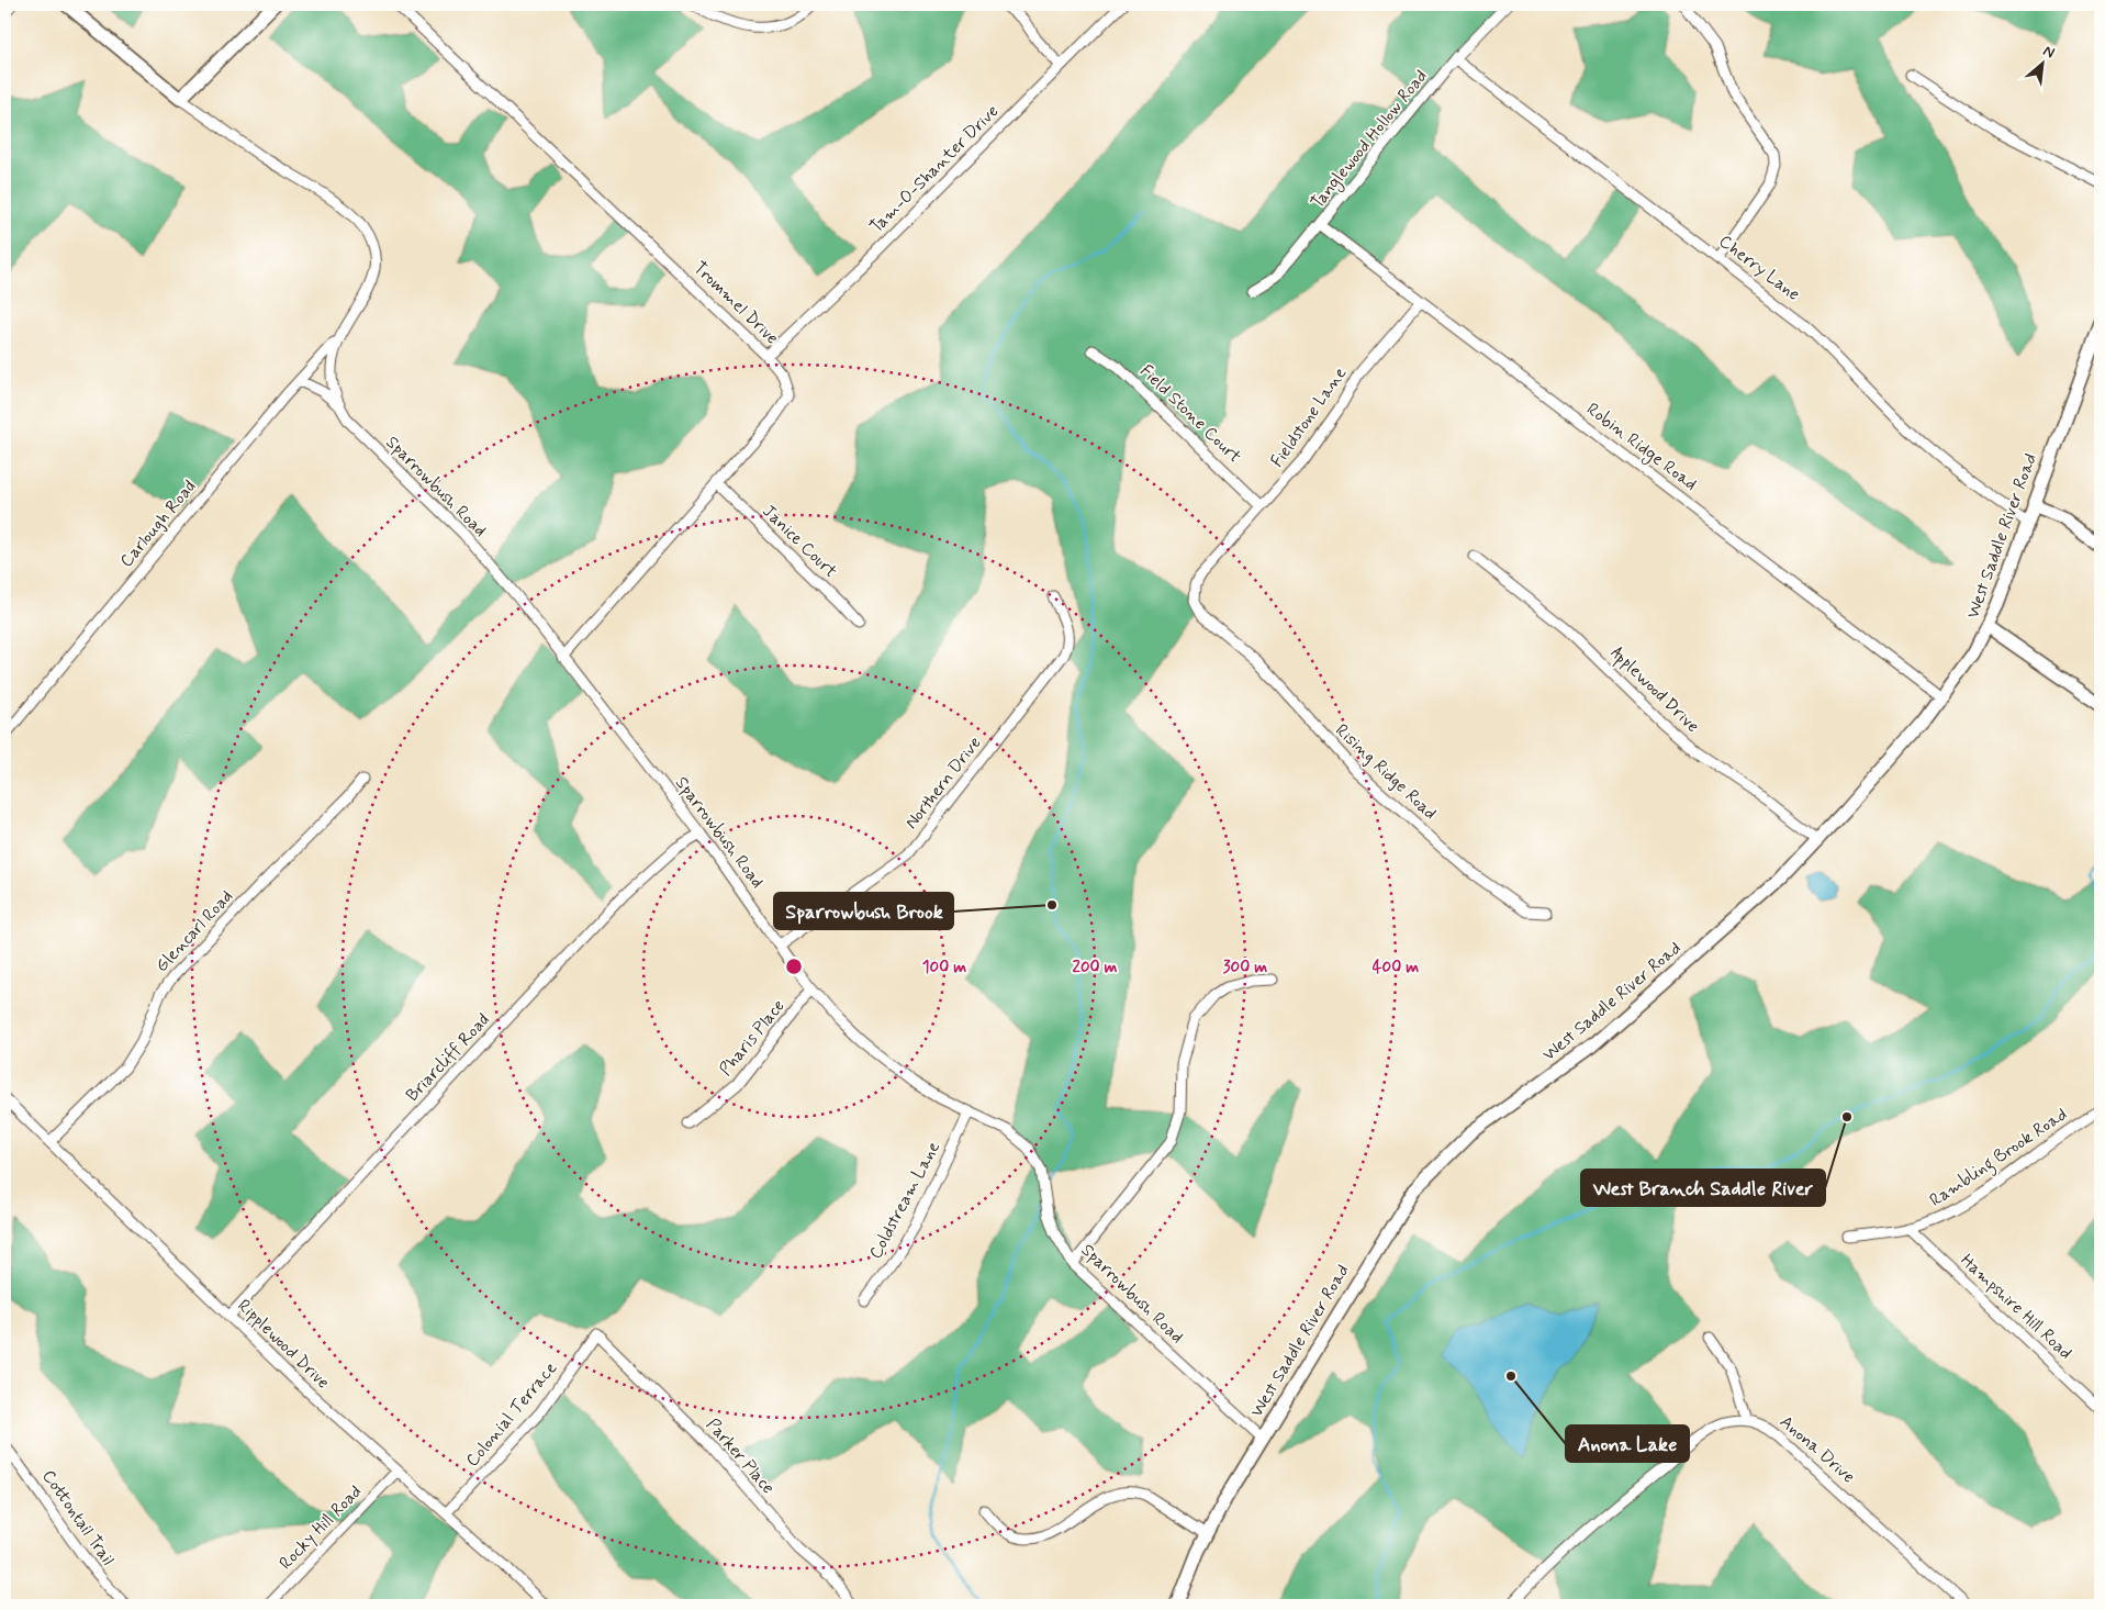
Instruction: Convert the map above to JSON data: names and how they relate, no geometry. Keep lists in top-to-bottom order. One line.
{"streets":{"street":["Tanglewood Hollow Road","Tam-O-Shanter Drive","Cherry Lane","Trommel Drive","Field Stone Court","Fieldstone Lane","Robin Ridge Road","Sparrowbush Road","Carlough Road","West Saddle River Road","Janice Court","Applewood Drive","Rising Ridge Road","Northern Drive","Glencarl Road","Pharis Place","Briarcliff Road","Rambling Brook Road","Coldstream Lane","Hampshire Hill Road","Ripplewood Drive","Colonial Terrace","Anona Drive","Parker Place","Cottontail Trail","Rocky Hill Road"]},"crossings":[["Tanglewood Hollow Road","Cherry Lane"],["Tanglewood Hollow Road","Robin Ridge Road"],["Tam-O-Shanter Drive","Trommel Drive"],["Cherry Lane","West Saddle River Road"],["Trommel Drive","Sparrowbush Road"],["Trommel Drive","Janice Court"],["Field Stone Court","Fieldstone Lane"],["Fieldstone Lane","Robin Ridge Road"],["Fieldstone Lane","Rising Ridge Road"],["Robin Ridge Road","West Saddle River Road"],["Sparrowbush Road","Carlough Road"],["Sparrowbush Road","West Saddle River Road"],["Sparrowbush Road","Northern Drive"],["Sparrowbush Road","Pharis Place"],["Sparrowbush Road","Briarcliff Road"],["Sparrowbush Road","Coldstream Lane"],["West Saddle River Road","Applewood Drive"],["Glencarl Road","Ripplewood Drive"],["Briarcliff Road","Ripplewood Drive"],["Rambling Brook Road","Hampshire Hill Road"],["Ripplewood Drive","Colonial Terrace"],["Ripplewood Drive","Rocky Hill Road"],["Colonial Terrace","Parker Place"]],"places":["Sparrowbush Brook","West Branch Saddle River","Anona Lake"],"north":"top right","rings":["100 m","200 m","300 m","400 m"]}
